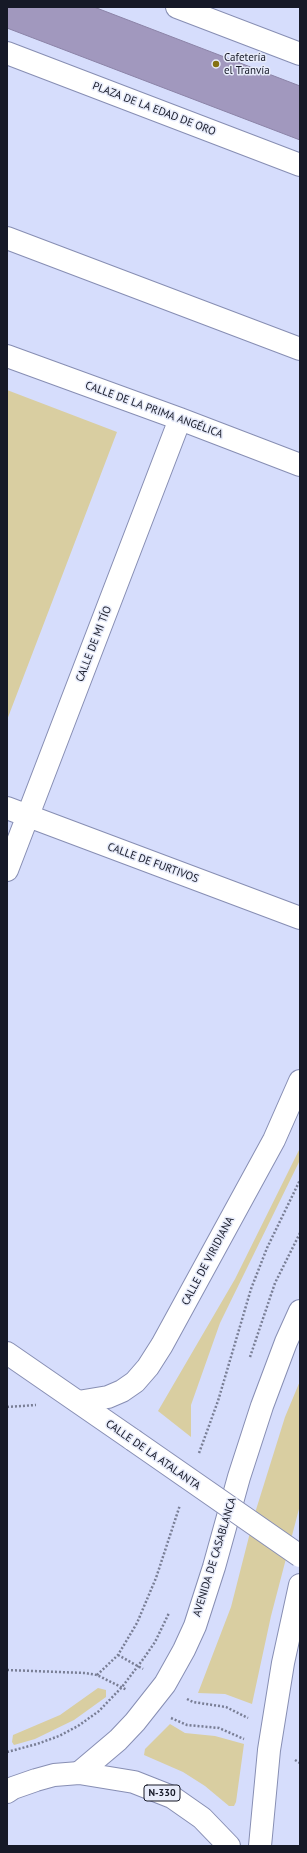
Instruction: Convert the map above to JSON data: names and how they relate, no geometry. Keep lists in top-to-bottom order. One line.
{"streets":{"main road":["PLAZA DE LA EDAD DE ORO","CALLE DE LA PRIMA ANGÉLICA","CALLE DE MI TÍO","CALLE DE FURTIVOS","CALLE DE VIRIDIANA","CALLE DE LA ATALANTA","AVENIDA DE CASABLANCA","N-330"]},"crossings":[["CALLE DE LA PRIMA ANGÉLICA","CALLE DE MI TÍO"],["CALLE DE MI TÍO","CALLE DE FURTIVOS"],["CALLE DE VIRIDIANA","CALLE DE LA ATALANTA"],["AVENIDA DE CASABLANCA","N-330"]],"places":["Cafetería el Tranvía"]}
